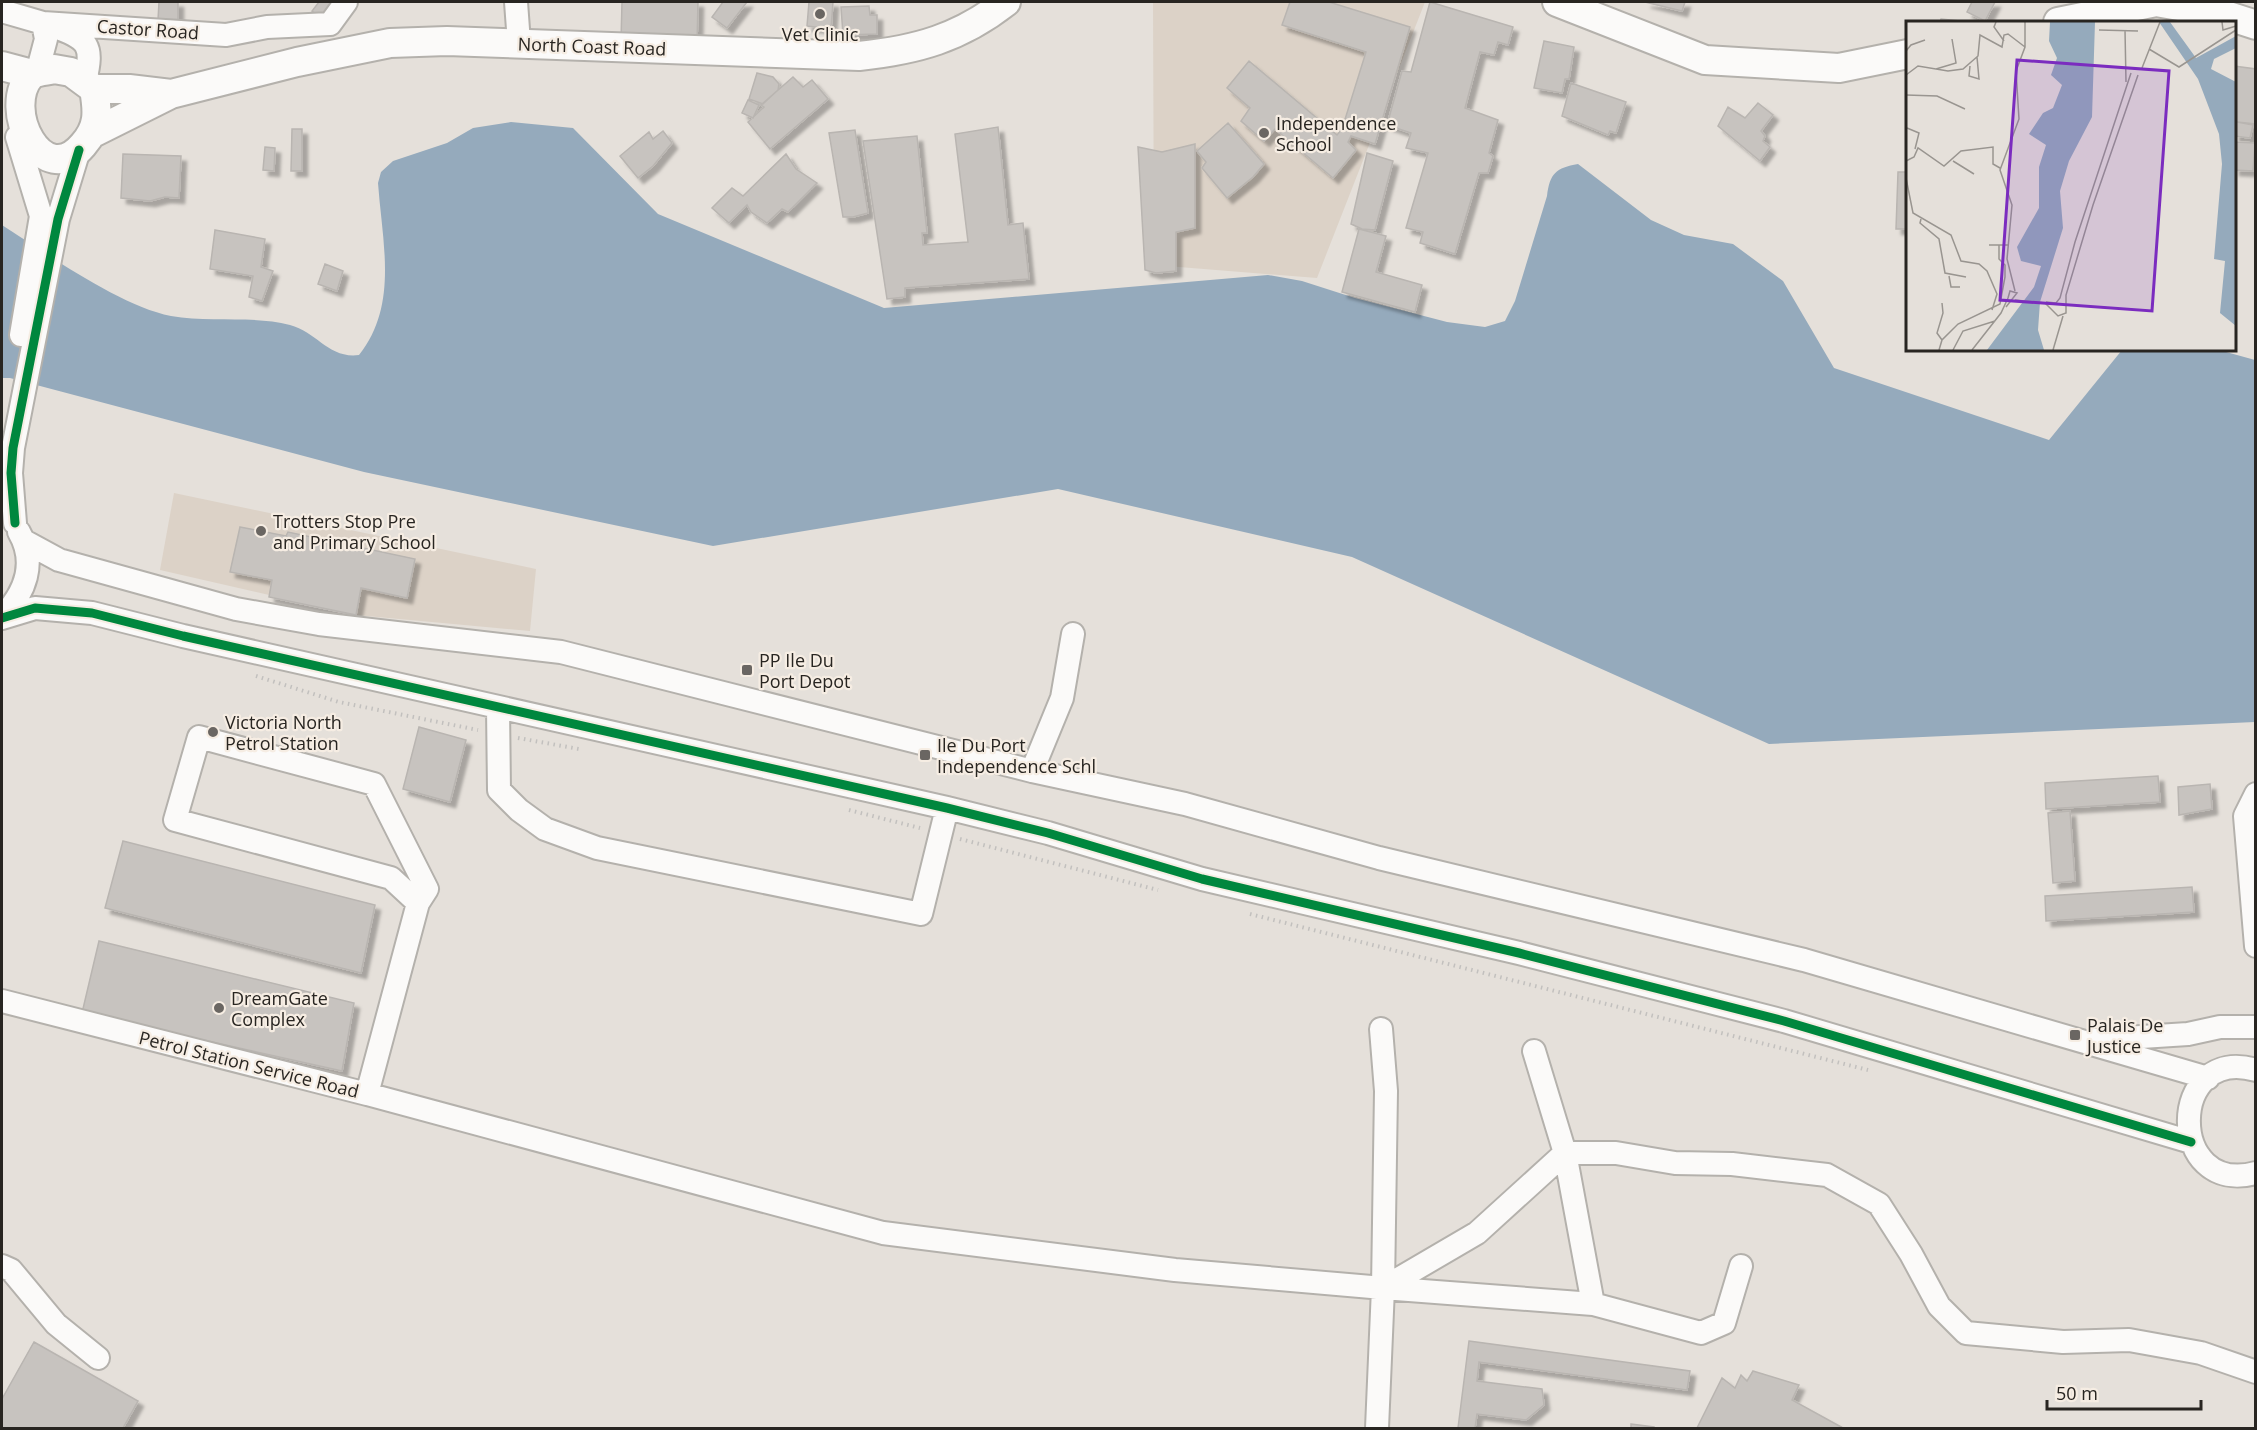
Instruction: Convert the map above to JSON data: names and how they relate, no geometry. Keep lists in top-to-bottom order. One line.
{"streets":{"main road":["North Coast Road"],"street":["Castor Road","Petrol Station Service Road"]},"places":{"other":["Vet Clinic","Independence School","Trotters Stop Pre and Primary School","Victoria North Petrol Station","DreamGate Complex"],"transit":["PP Ile Du Port Depot","Ile Du Port Independence Schl","Palais De Justice"]},"scale_bar":"50 m"}
